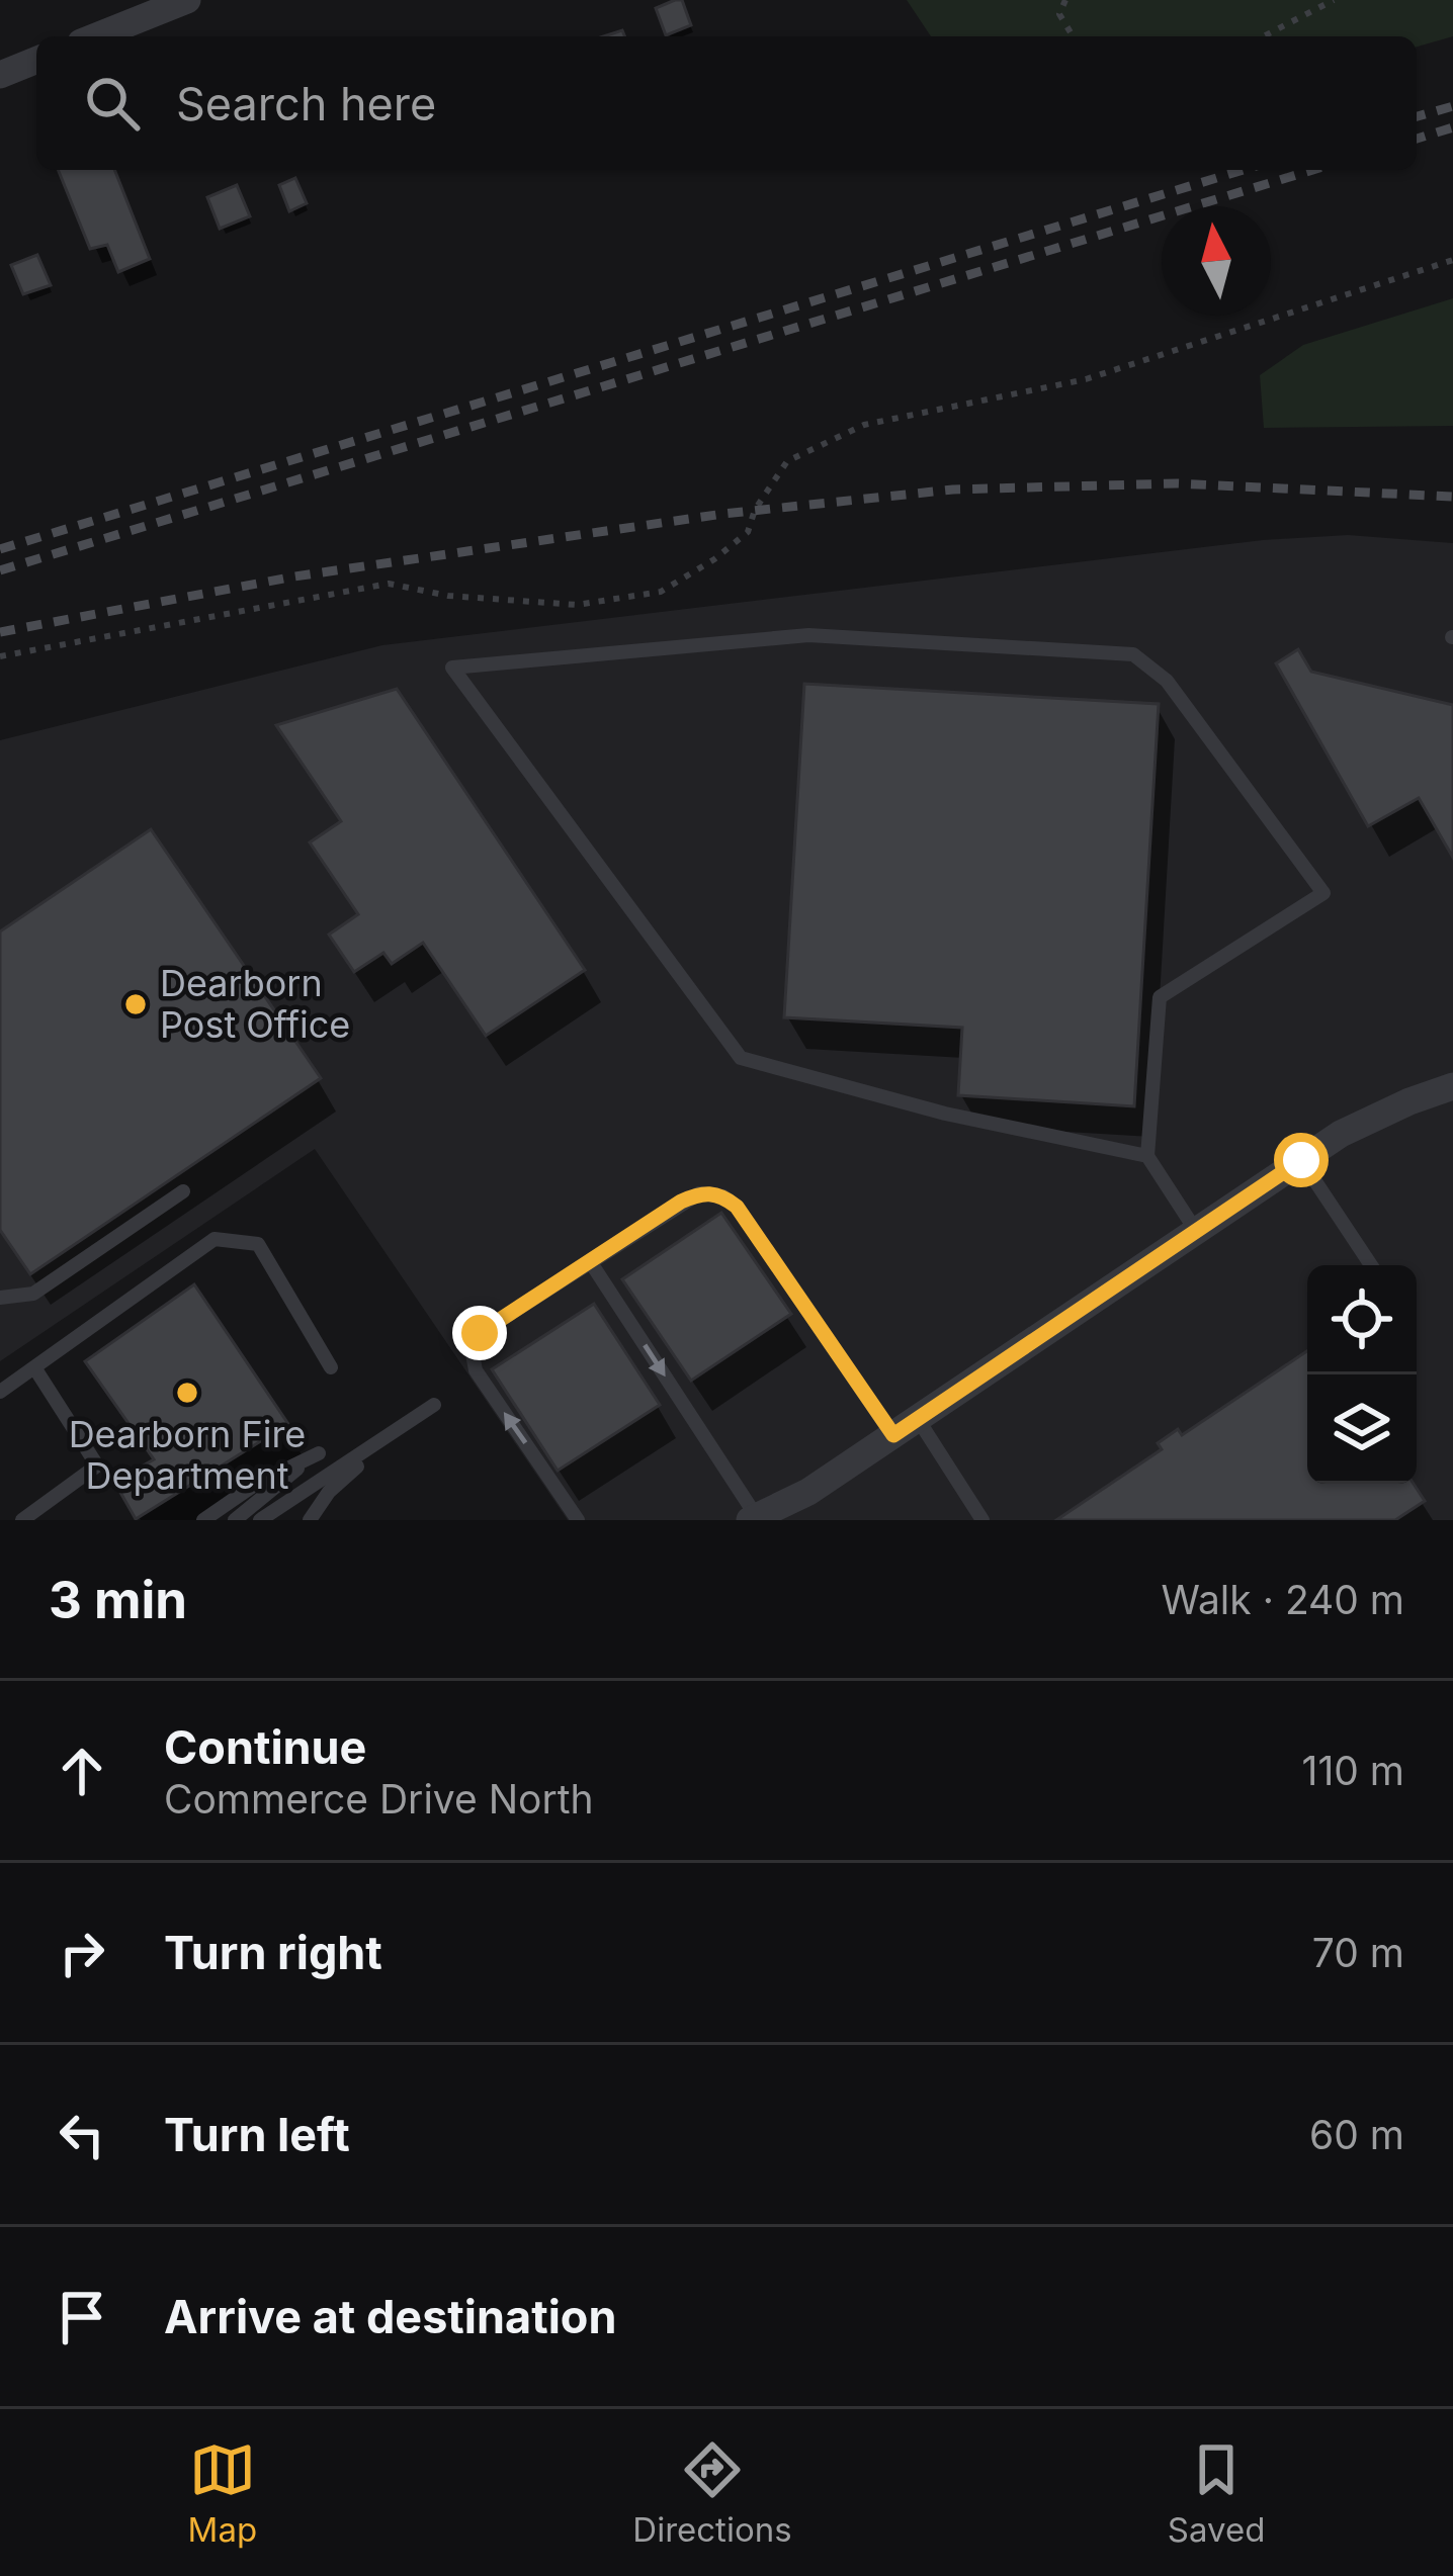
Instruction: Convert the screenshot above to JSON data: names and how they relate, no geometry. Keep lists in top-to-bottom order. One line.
{"places":["Dearborn Post Office","Dearborn Fire Department"],"north":"top","page":{"search":"Search here","heading":["3 min","Walk · 240 m"],"list":[["Continue","Commerce Drive North","110 m"],["Turn right","70 m"],["Turn left","60 m"],"Arrive at destination"],"nav":["Map","Directions","Saved"]}}
